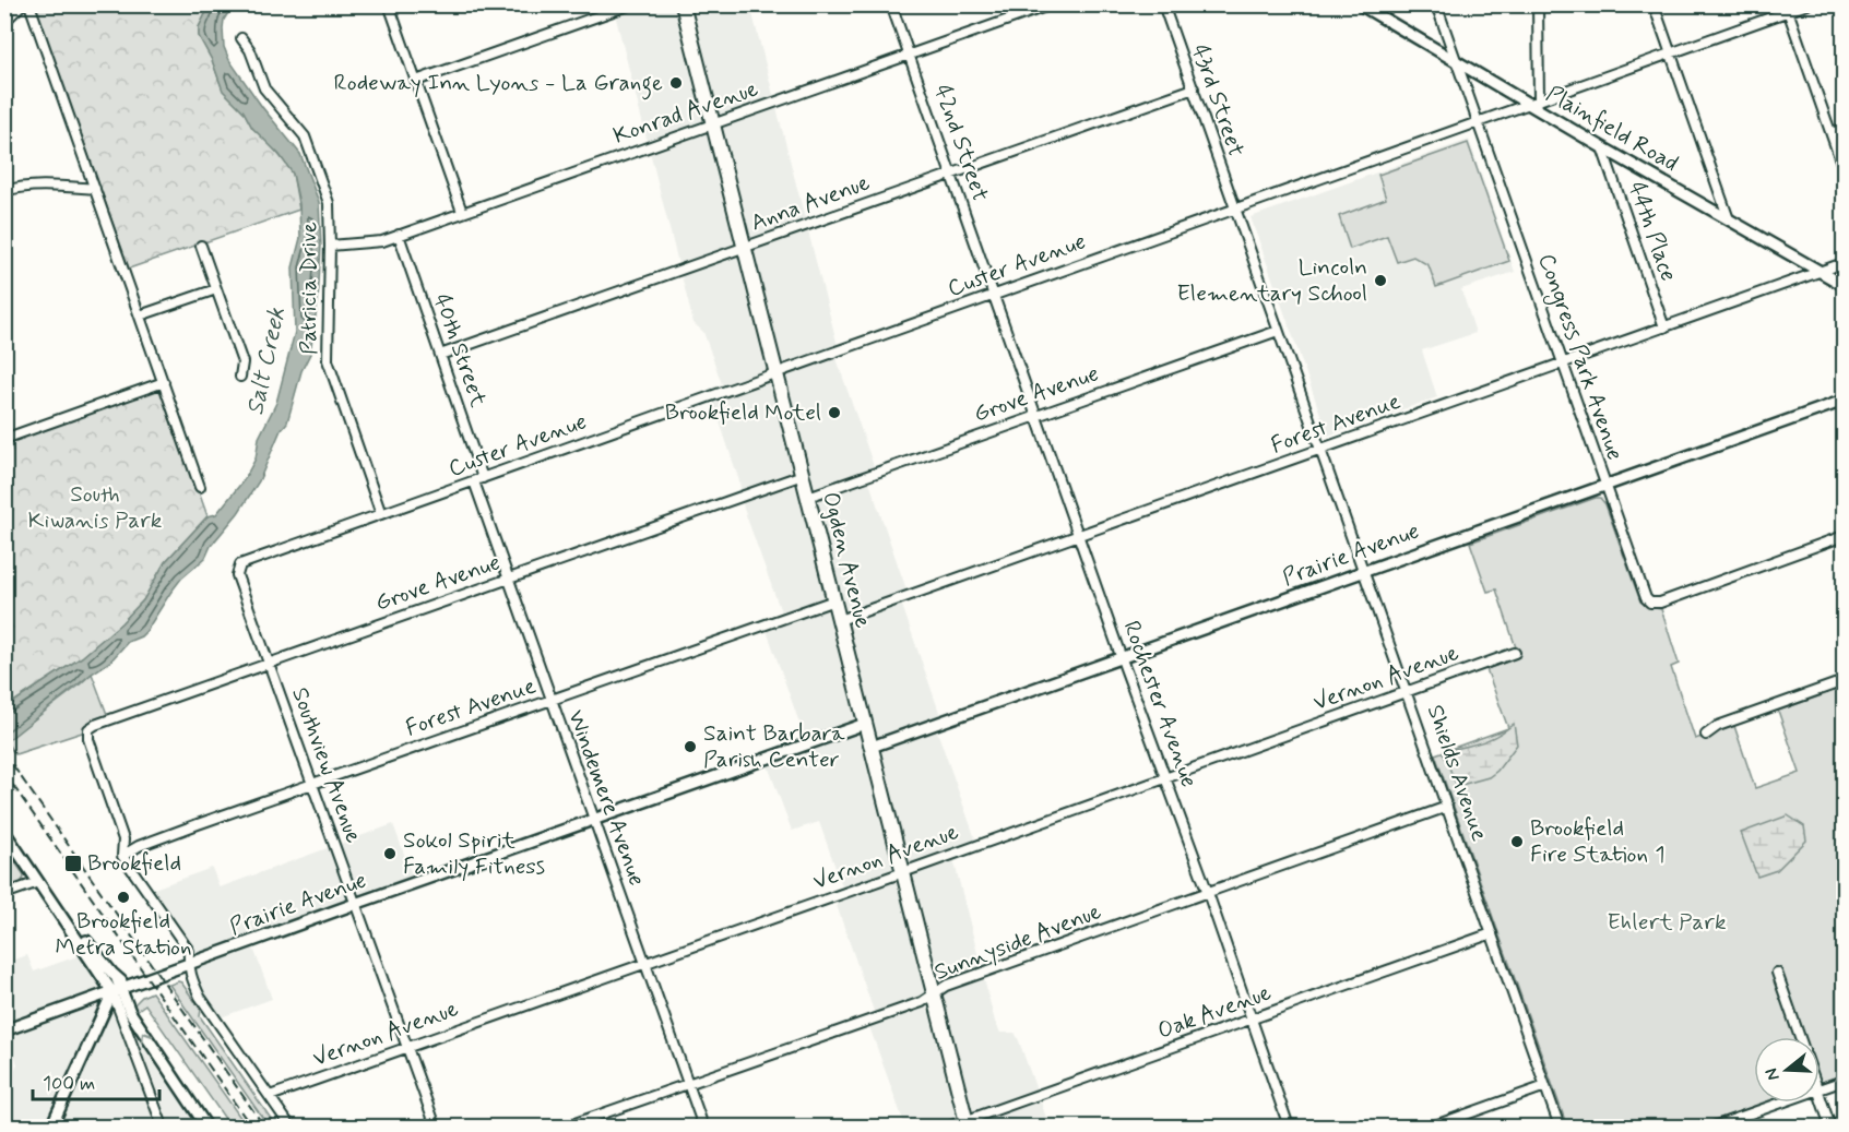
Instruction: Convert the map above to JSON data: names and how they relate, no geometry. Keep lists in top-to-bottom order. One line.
{"streets":{"main road":["Ogden Avenue"],"street":["43rd Street","Konrad Avenue","Plainfield Road","42nd Street","Anna Avenue","44th Place","Custer Avenue","Patricia Drive","40th Street","Congress Park Avenue","Grove Avenue","Forest Avenue","Prairie Avenue","Vernon Avenue","Rochester Avenue","Southview Avenue","Shields Avenue","Windemere Avenue","Sunnyside Avenue","Oak Avenue"]},"crossings":[["43rd Street","Anna Avenue"],["43rd Street","Custer Avenue"],["43rd Street","Shields Avenue"],["Konrad Avenue","42nd Street"],["Konrad Avenue","Patricia Drive"],["Konrad Avenue","40th Street"],["Konrad Avenue","Ogden Avenue"],["Plainfield Road","44th Place"],["Plainfield Road","Custer Avenue"],["Plainfield Road","Congress Park Avenue"],["Plainfield Road","Forest Avenue"],["42nd Street","Anna Avenue"],["42nd Street","Custer Avenue"],["42nd Street","Rochester Avenue"],["Anna Avenue","40th Street"],["Anna Avenue","Ogden Avenue"],["44th Place","Forest Avenue"],["Custer Avenue","Patricia Drive"],["Custer Avenue","40th Street"],["Custer Avenue","Congress Park Avenue"],["Custer Avenue","Ogden Avenue"],["Custer Avenue","Rochester Avenue"],["Custer Avenue","Southview Avenue"],["Custer Avenue","Shields Avenue"],["Custer Avenue","Windemere Avenue"],["Congress Park Avenue","Forest Avenue"],["Congress Park Avenue","Prairie Avenue"],["Grove Avenue","Forest Avenue"],["Grove Avenue","Ogden Avenue"],["Grove Avenue","Rochester Avenue"],["Grove Avenue","Southview Avenue"],["Grove Avenue","Shields Avenue"],["Grove Avenue","Windemere Avenue"],["Forest Avenue","Ogden Avenue"],["Forest Avenue","Rochester Avenue"],["Forest Avenue","Southview Avenue"],["Forest Avenue","Shields Avenue"],["Forest Avenue","Windemere Avenue"],["Prairie Avenue","Ogden Avenue"],["Prairie Avenue","Rochester Avenue"],["Prairie Avenue","Southview Avenue"],["Prairie Avenue","Shields Avenue"],["Prairie Avenue","Windemere Avenue"],["Ogden Avenue","Vernon Avenue"],["Ogden Avenue","Sunnyside Avenue"],["Ogden Avenue","Oak Avenue"],["Vernon Avenue","Rochester Avenue"],["Vernon Avenue","Southview Avenue"],["Vernon Avenue","Shields Avenue"],["Vernon Avenue","Windemere Avenue"],["Rochester Avenue","Sunnyside Avenue"],["Rochester Avenue","Oak Avenue"],["Shields Avenue","Sunnyside Avenue"],["Shields Avenue","Oak Avenue"],["Windemere Avenue","Sunnyside Avenue"]],"water":["Salt Creek"],"parks":["South Kiwanis Park","Ehlert Park"],"places":{"other":["Rodeway Inn Lyons - La Grange","Lincoln Elementary School","Brookfield Motel","Saint Barbara Parish Center","Brookfield Fire Station 1","Sokol Spirit Family Fitness","Brookfield Metra Station"],"transit":["Brookfield"]},"scale_bar":"100 m","north":"left"}
